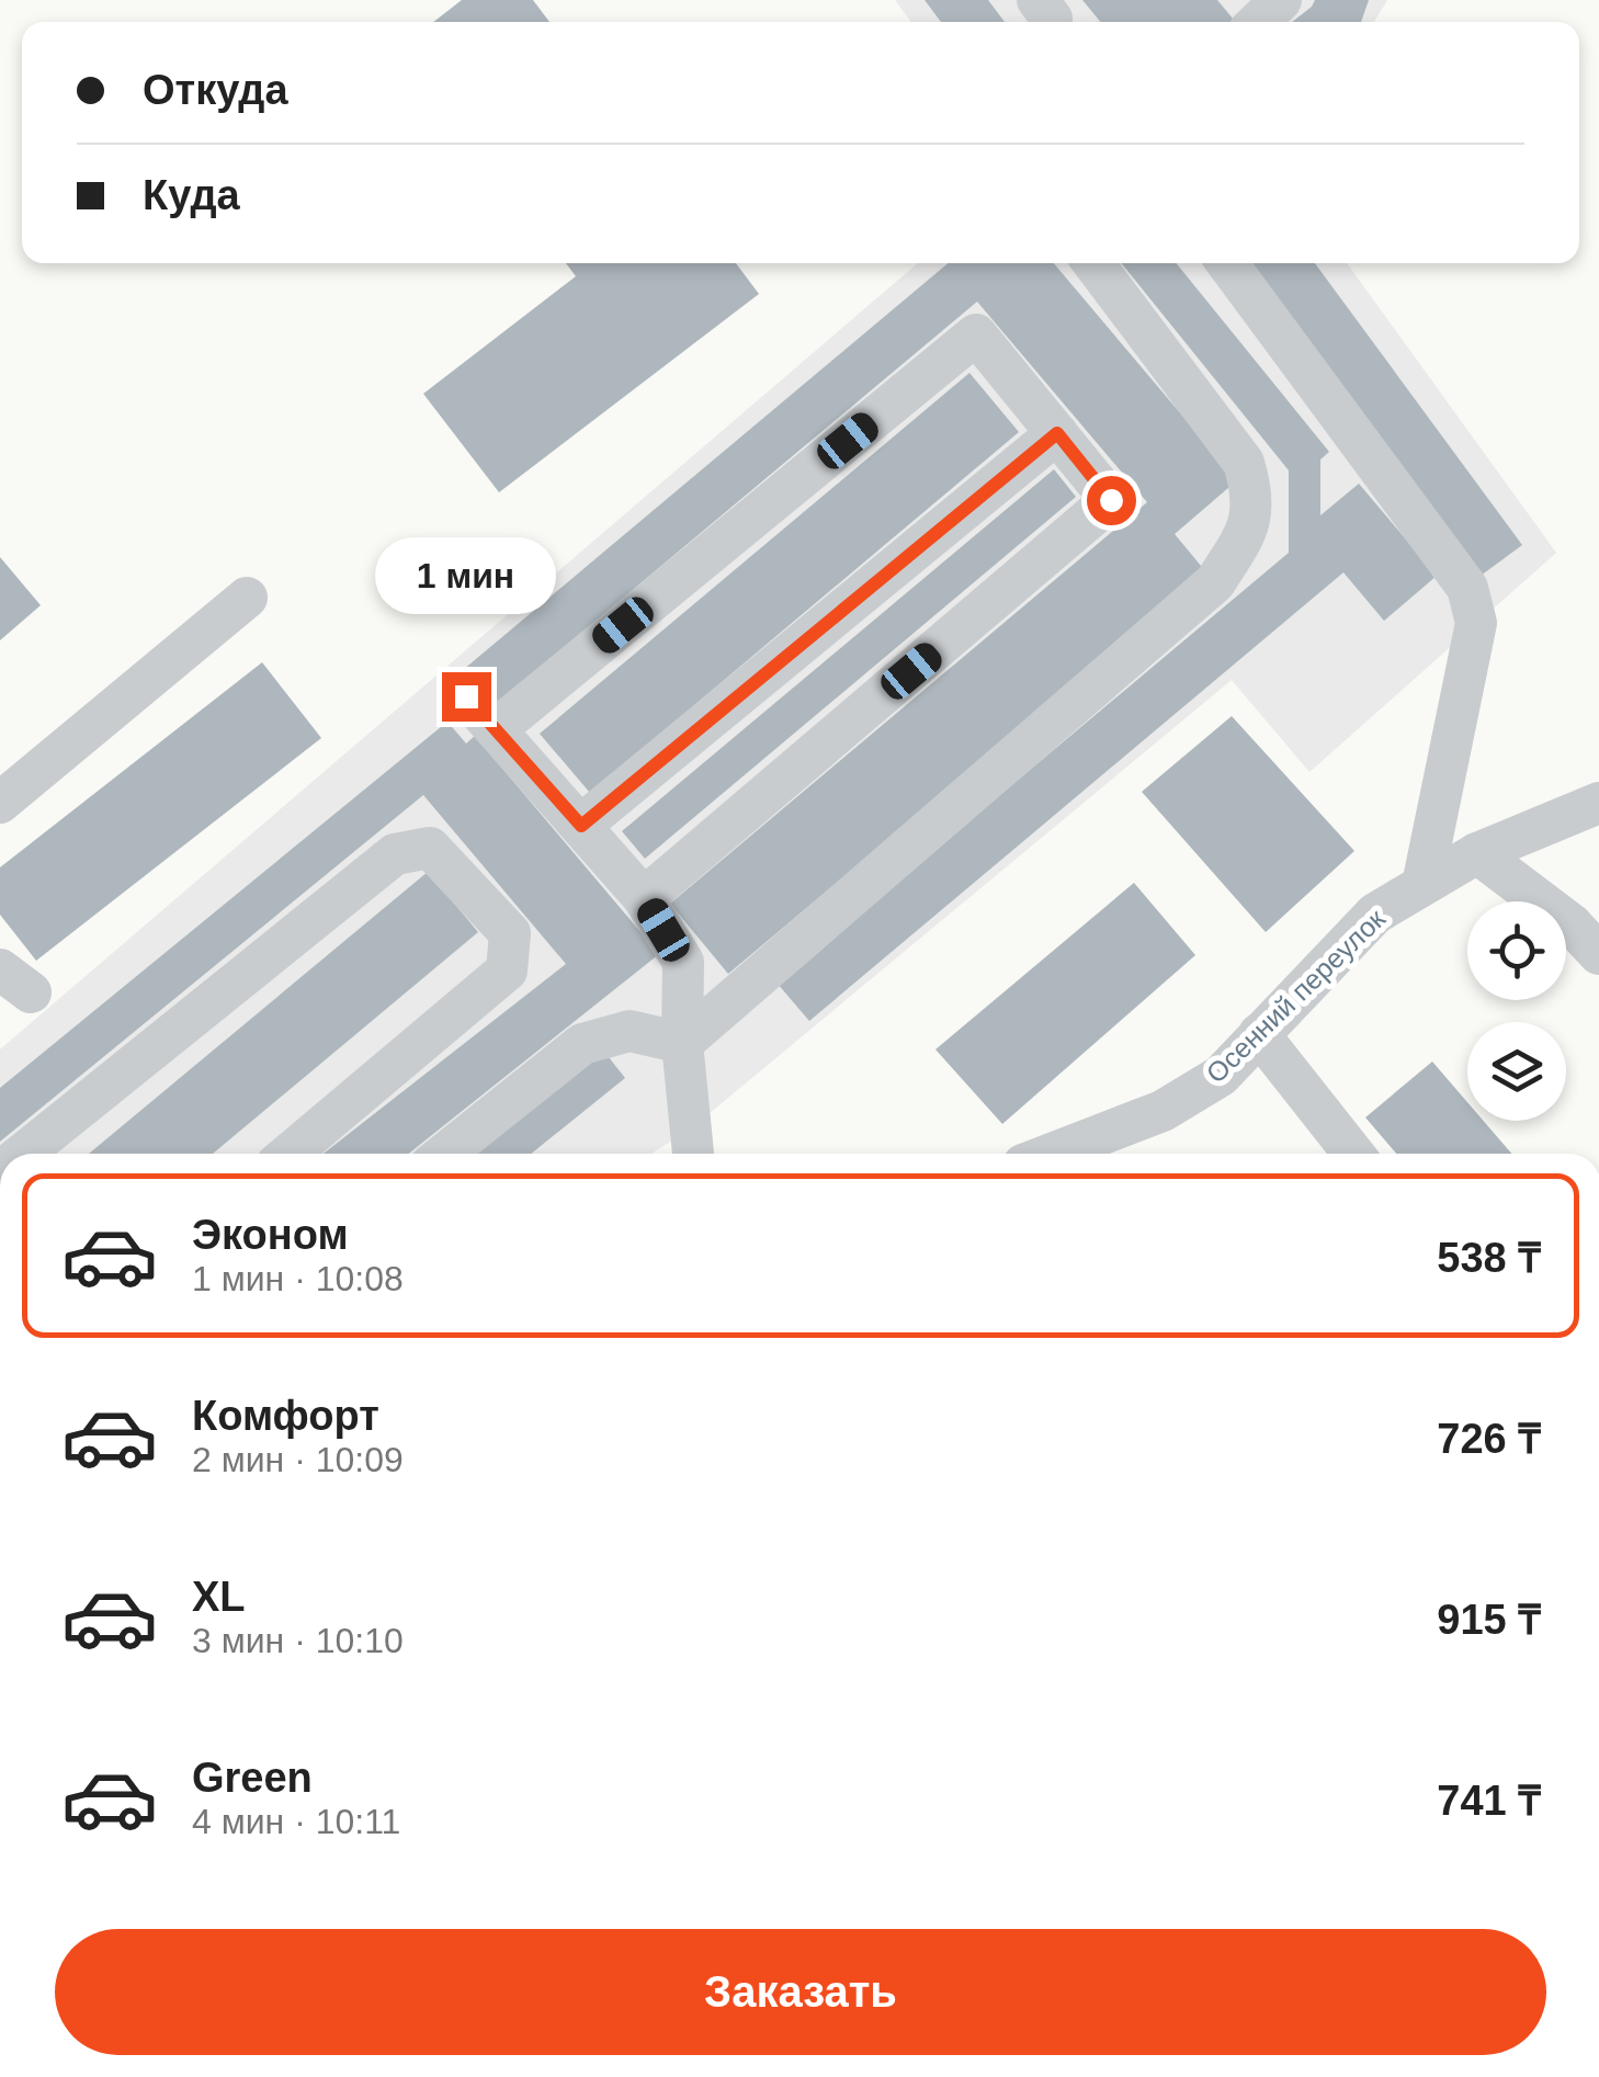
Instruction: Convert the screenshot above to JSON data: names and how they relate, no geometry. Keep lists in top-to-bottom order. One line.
{"streets":{"street":["Осенний переулок"]},"page":{"banner":["Откуда","Куда"],"bubble":"1 мин","list":[{"name":"Эконом","note":"1 мин · 10:08","value":"538 ₸"},{"name":"Комфорт","note":"2 мин · 10:09","value":"726 ₸"},{"name":"XL","note":"3 мин · 10:10","value":"915 ₸"},{"name":"Green","note":"4 мин · 10:11","value":"741 ₸"}],"buttons":"Заказать"}}
